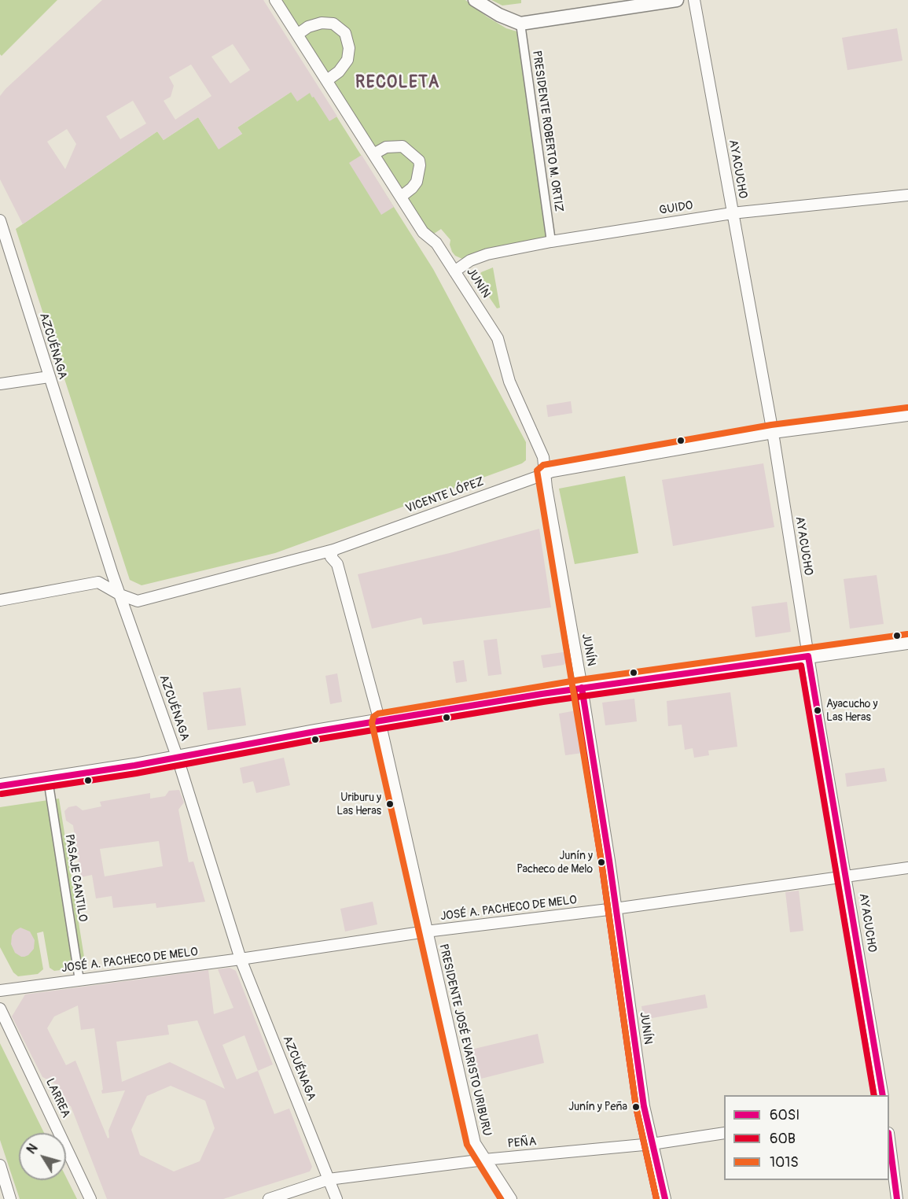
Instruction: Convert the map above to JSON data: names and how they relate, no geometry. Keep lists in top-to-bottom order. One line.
{"streets":{"street":["PRESIDENTE ROBERTO M. ORTIZ","AYACUCHO","GUIDO","JUNÍN","AZCUÉNAGA","VICENTE LÓPEZ","PASAJE CANTILO","JOSÉ A. PACHECO DE MELO","PRESIDENTE JOSÉ EVARISTO URIBURU","LARREA","PEÑA"]},"crossings":[["PRESIDENTE ROBERTO M. ORTIZ","GUIDO"],["AYACUCHO","GUIDO"],["AYACUCHO","VICENTE LÓPEZ"],["AYACUCHO","JOSÉ A. PACHECO DE MELO"],["GUIDO","JUNÍN"],["JUNÍN","VICENTE LÓPEZ"],["JUNÍN","JOSÉ A. PACHECO DE MELO"],["JUNÍN","PEÑA"],["AZCUÉNAGA","VICENTE LÓPEZ"],["AZCUÉNAGA","JOSÉ A. PACHECO DE MELO"],["AZCUÉNAGA","PEÑA"],["VICENTE LÓPEZ","PRESIDENTE JOSÉ EVARISTO URIBURU"],["PASAJE CANTILO","JOSÉ A. PACHECO DE MELO"],["JOSÉ A. PACHECO DE MELO","PRESIDENTE JOSÉ EVARISTO URIBURU"],["PRESIDENTE JOSÉ EVARISTO URIBURU","PEÑA"]],"districts":["RECOLETA"],"places":["Ayacucho y Las Heras","Uriburu y Las Heras","Junín y Pacheco de Melo","Junín y Peña"],"lines":["transit line 101S","transit line 60SI","transit line 60B"],"legend":["60SI","60B","101S"],"north":"top left"}
